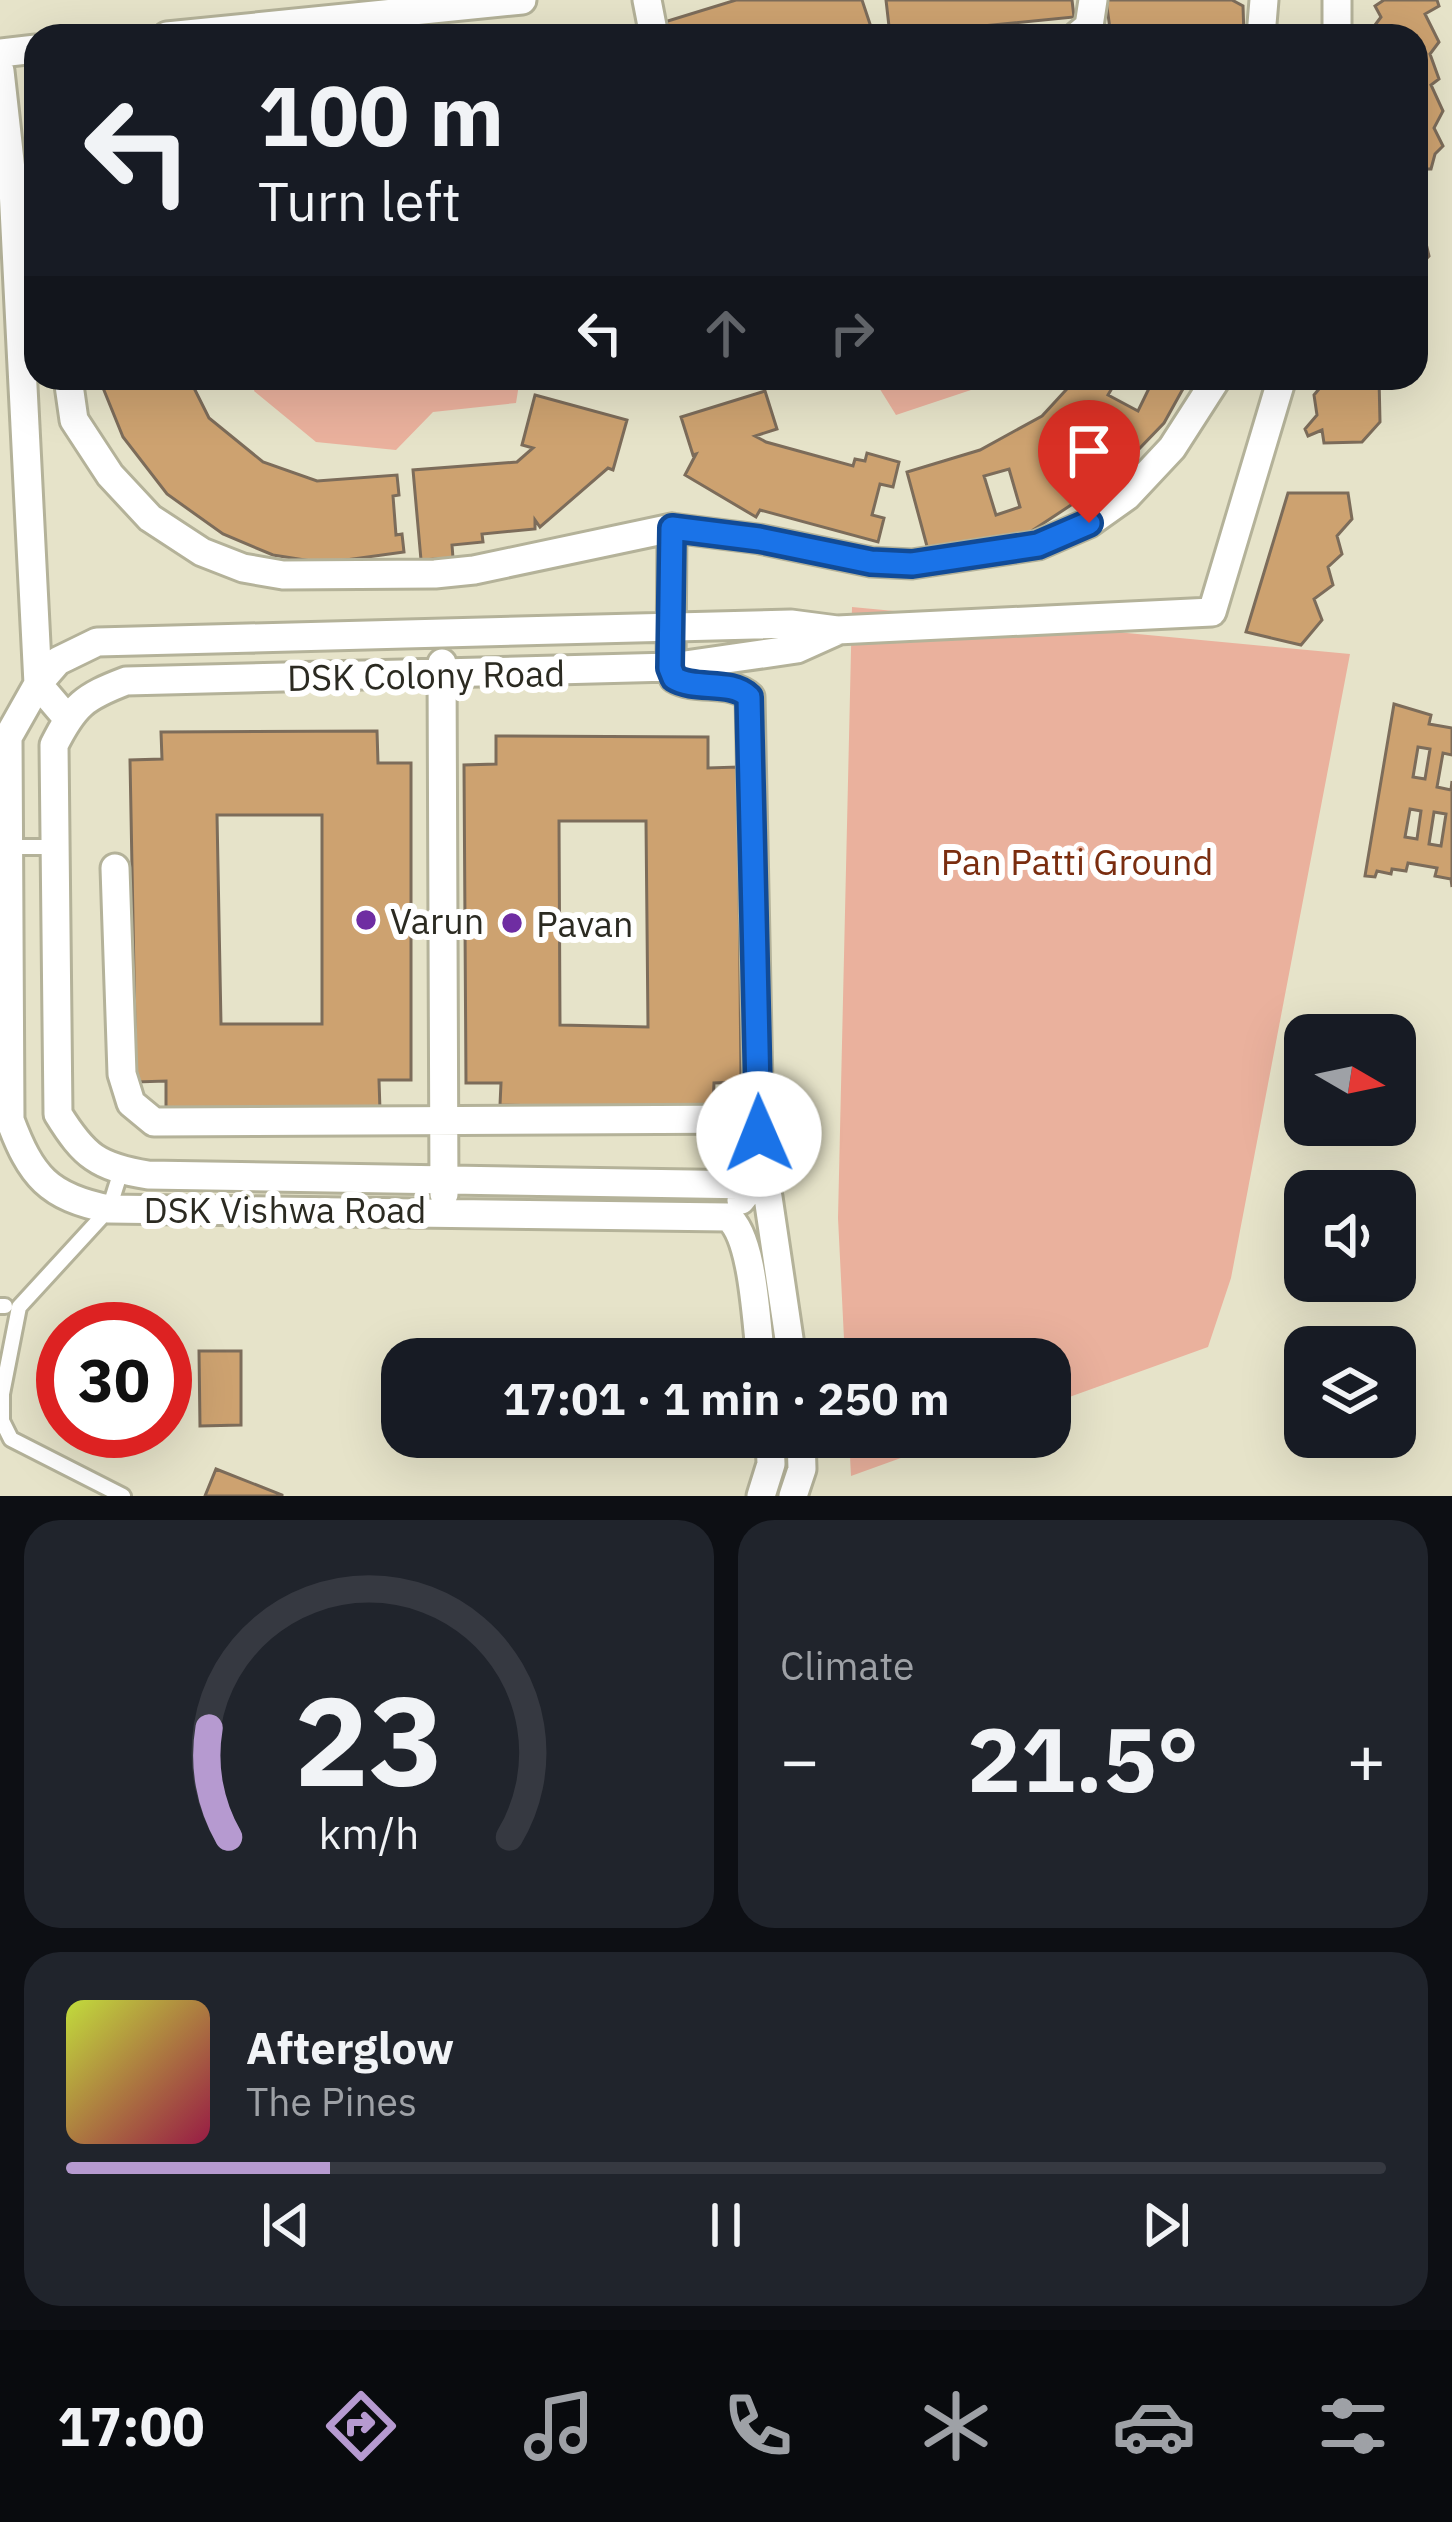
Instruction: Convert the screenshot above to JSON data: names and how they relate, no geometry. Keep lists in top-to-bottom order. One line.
{"streets":{"street":["DSK Colony Road","DSK Vishwa Road"]},"crossings":[["DSK Colony Road","DSK Vishwa Road"]],"parks":["Pan Patti Ground"],"places":["Varun","Pavan"],"north":"right","page":{"turn":["100 m","Turn left"],"limit":"30","trip":"17:01 · 1 min · 250 m","tile":"Climate","heat":["−","21.5°","+"],"song":["Afterglow","The Pines"],"tabs":"17:00","gauge":["23","km/h"]}}
